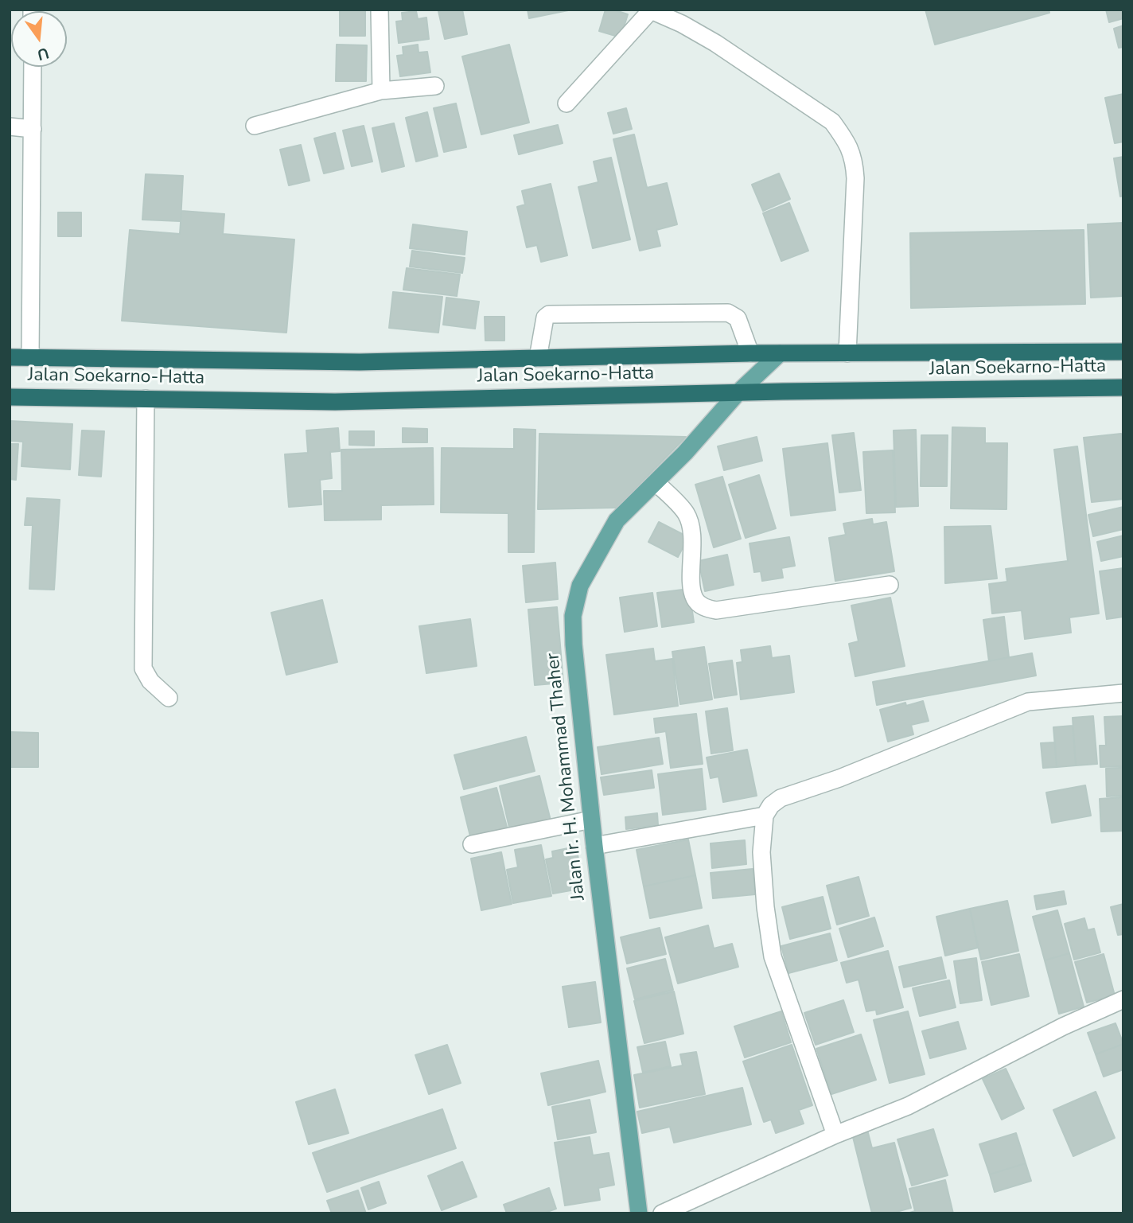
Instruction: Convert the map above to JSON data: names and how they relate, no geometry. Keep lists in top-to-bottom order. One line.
{"streets":{"highway":["Jalan Soekarno-Hatta"],"main road":["Jalan Ir. H. Mohammad Thaher"]},"crossings":[["Jalan Soekarno-Hatta","Jalan Ir. H. Mohammad Thaher"]],"north":"bottom"}
